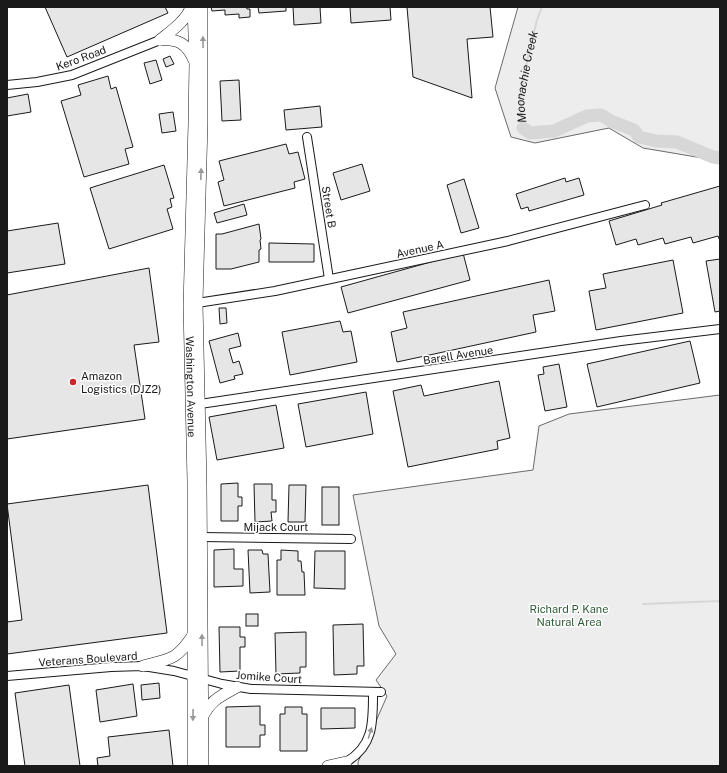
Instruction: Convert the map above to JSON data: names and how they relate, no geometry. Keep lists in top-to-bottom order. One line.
{"streets":{"main road":["Washington Avenue"],"street":["Kero Road","Street B","Avenue A","Barell Avenue","Mijack Court","Veterans Boulevard","Jomike Court"]},"crossings":[["Street B","Avenue A"],["Avenue A","Washington Avenue"],["Barell Avenue","Washington Avenue"],["Washington Avenue","Mijack Court"],["Washington Avenue","Veterans Boulevard"],["Washington Avenue","Jomike Court"],["Veterans Boulevard","Jomike Court"]],"water":["Moonachie Creek"],"parks":["Richard P. Kane Natural Area"],"places":["Amazon Logistics (DJZ2)"]}
